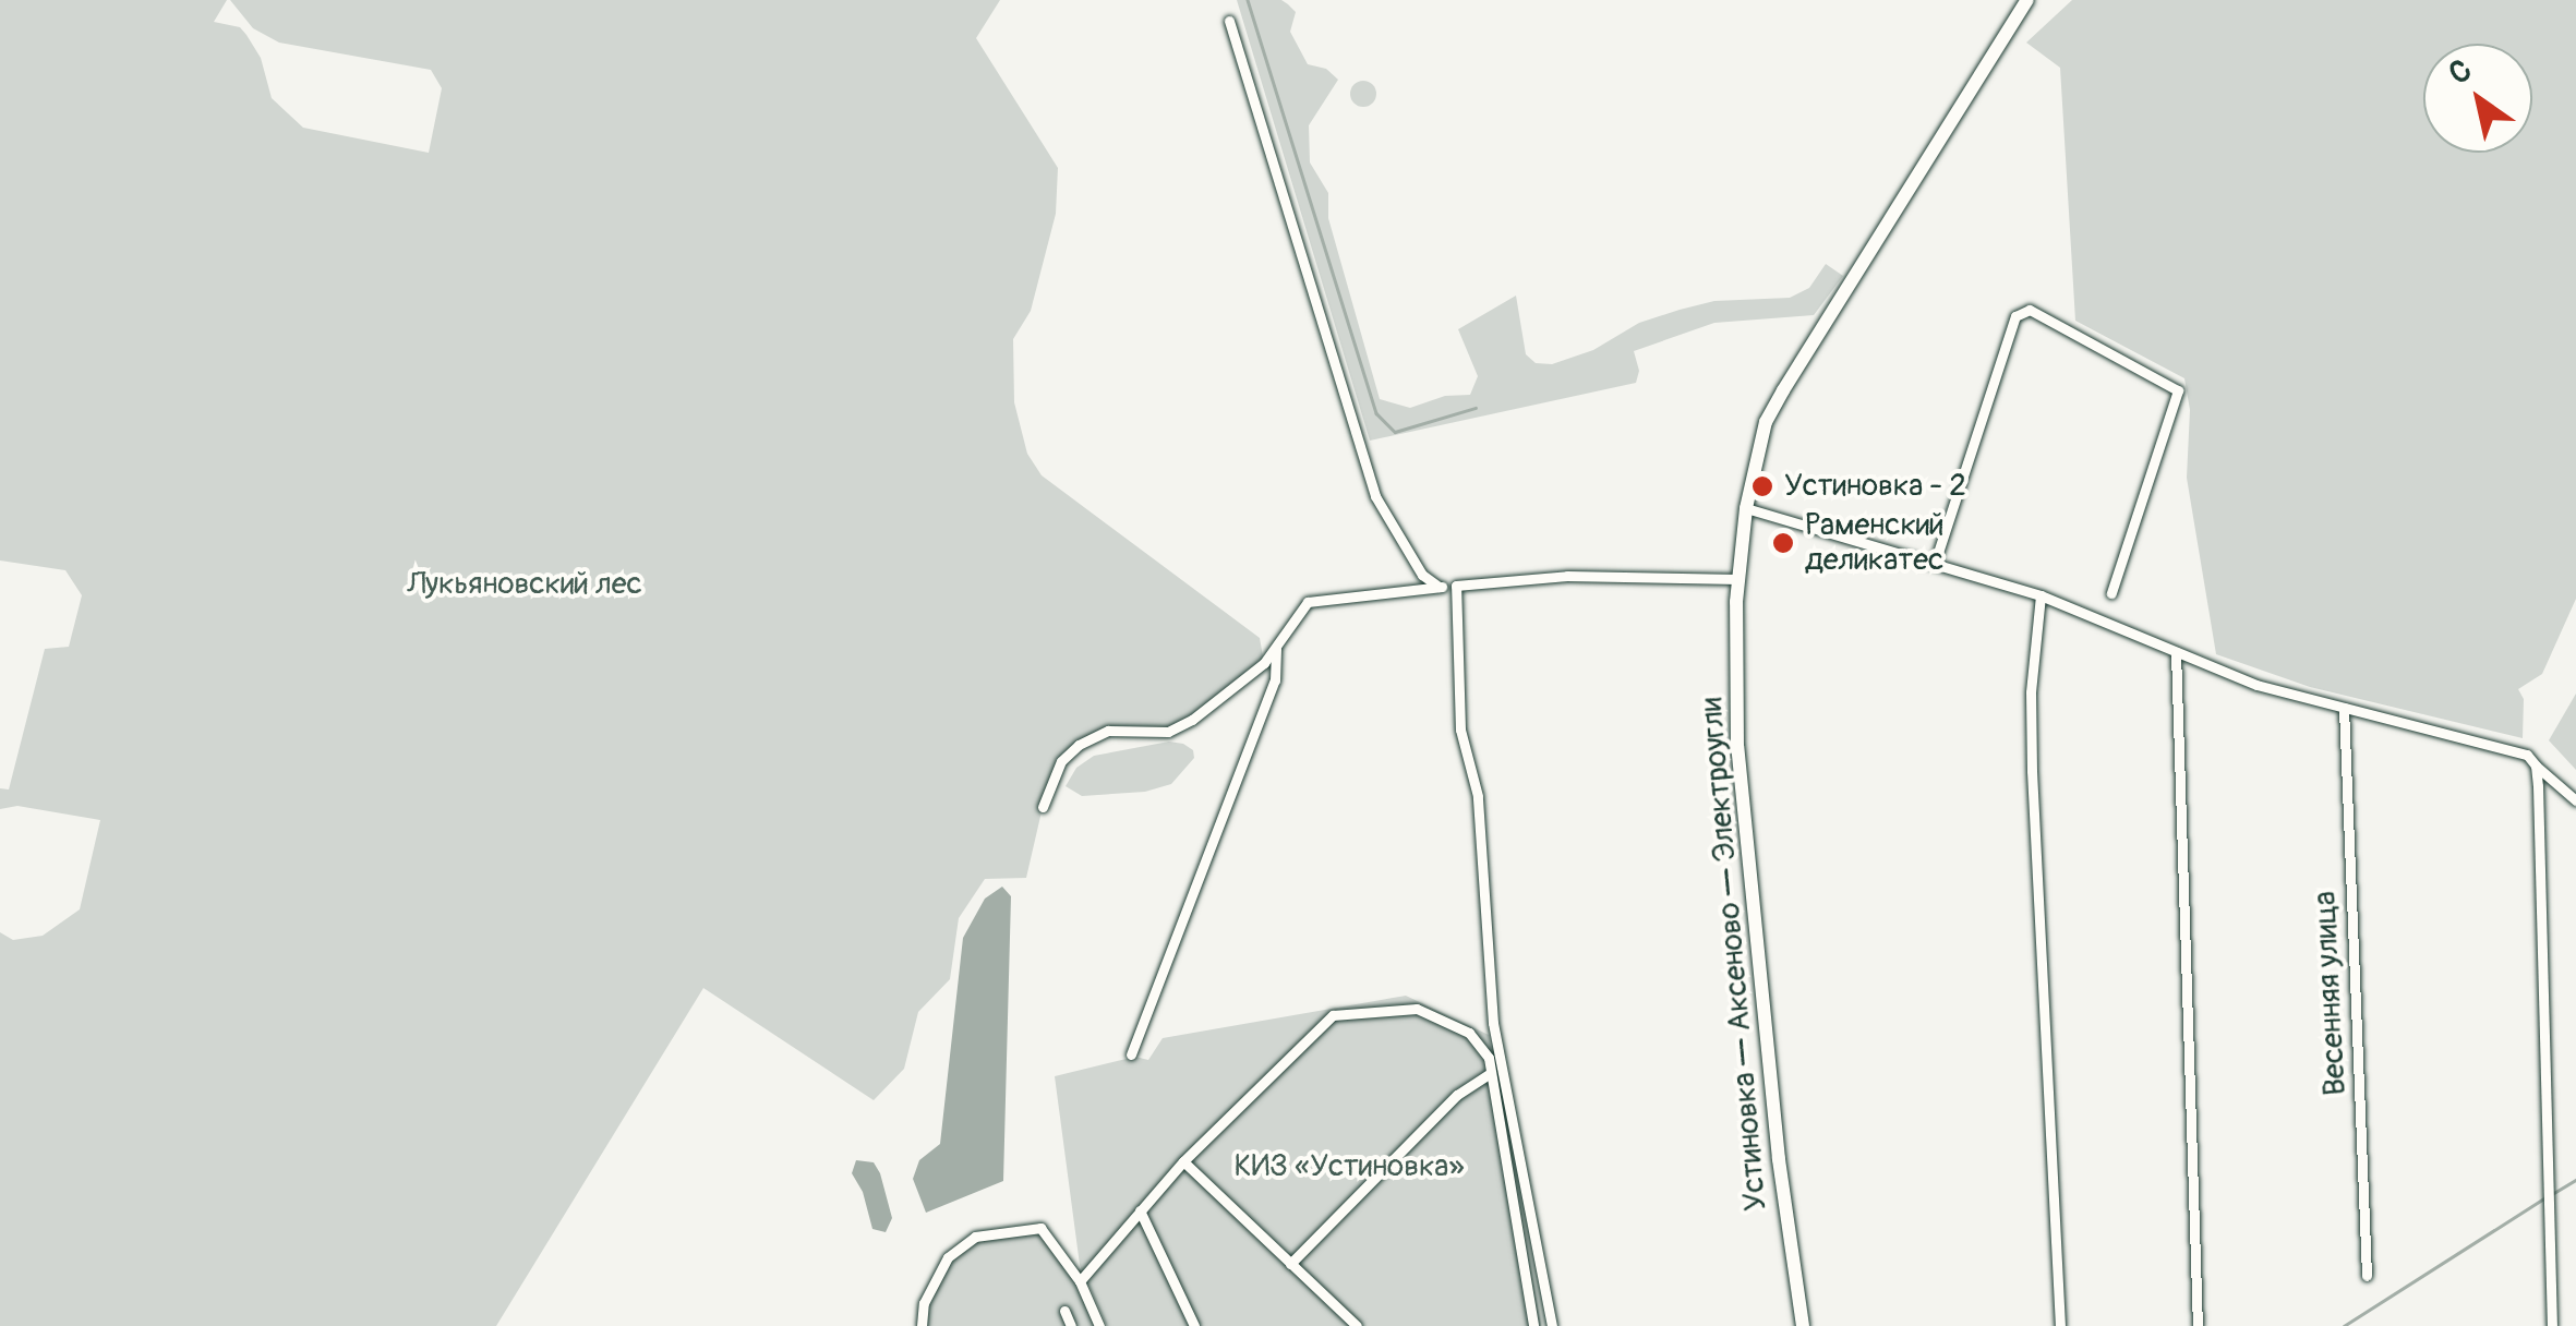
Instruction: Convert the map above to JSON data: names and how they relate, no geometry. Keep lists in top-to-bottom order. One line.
{"streets":{"main road":["Устиновка — Аксеново — Электроугли"],"street":["Весенняя улица"]},"parks":["Лукьяновский лес","КИЗ «Устиновка»"],"places":["Устиновка - 2","Раменский деликатес"],"north":"top left"}
